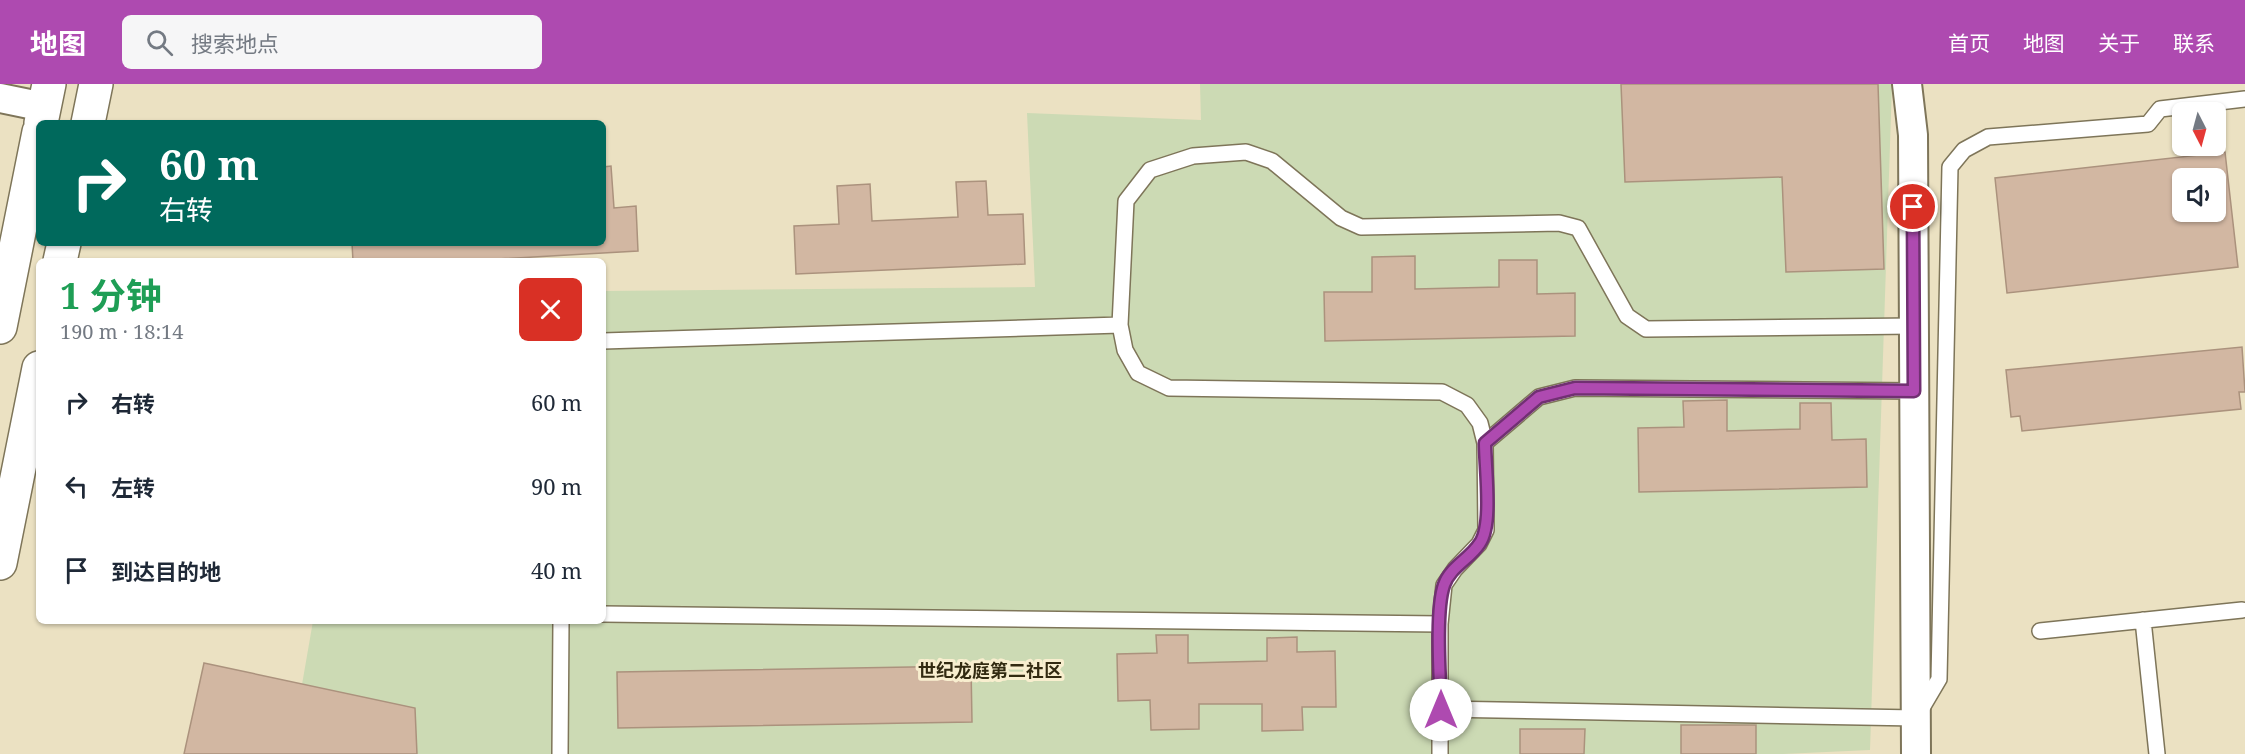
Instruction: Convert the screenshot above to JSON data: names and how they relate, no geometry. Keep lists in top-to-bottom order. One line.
{"districts":["世纪龙庭第二社区"],"north":"bottom","page":{"header":"地图","search":"搜索地点","nav":["首页","地图","关于","联系"],"turn":["60 m","右转"],"heading":["1 分钟","190 m · 18:14"],"list":[{"name":"右转","value":"60 m"},{"name":"左转","value":"90 m"},{"name":"到达目的地","value":"40 m"}]}}
